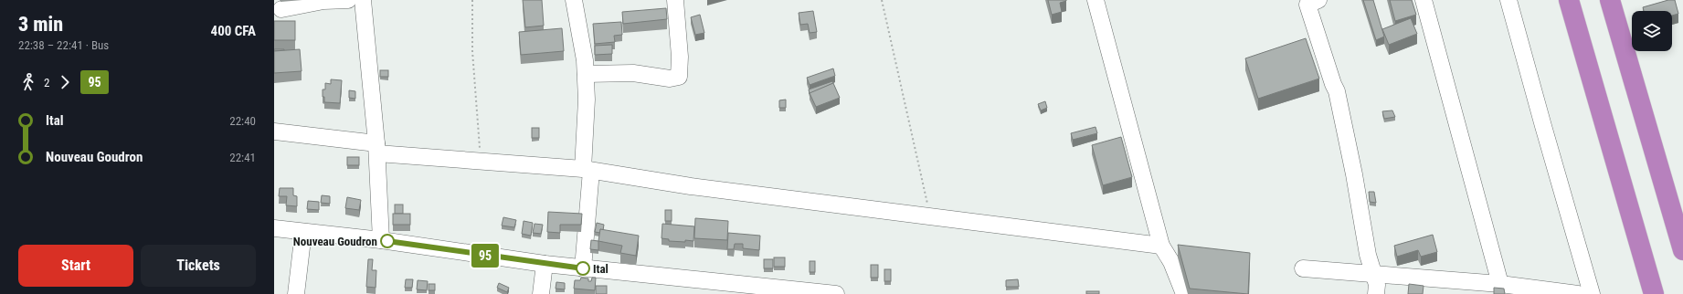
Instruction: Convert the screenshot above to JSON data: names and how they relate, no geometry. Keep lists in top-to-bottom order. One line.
{"places":["Nouveau Goudron","Ital"],"lines":["bus line 95"],"page":{"heading":["3 min","22:38 – 22:41 · Bus","400 CFA"],"on_map":"95","legs":["2","95"],"list":[{"name":"Ital","value":"22:40"},{"name":"Nouveau Goudron","value":"22:41"}],"buttons":["Start","Tickets"]}}
